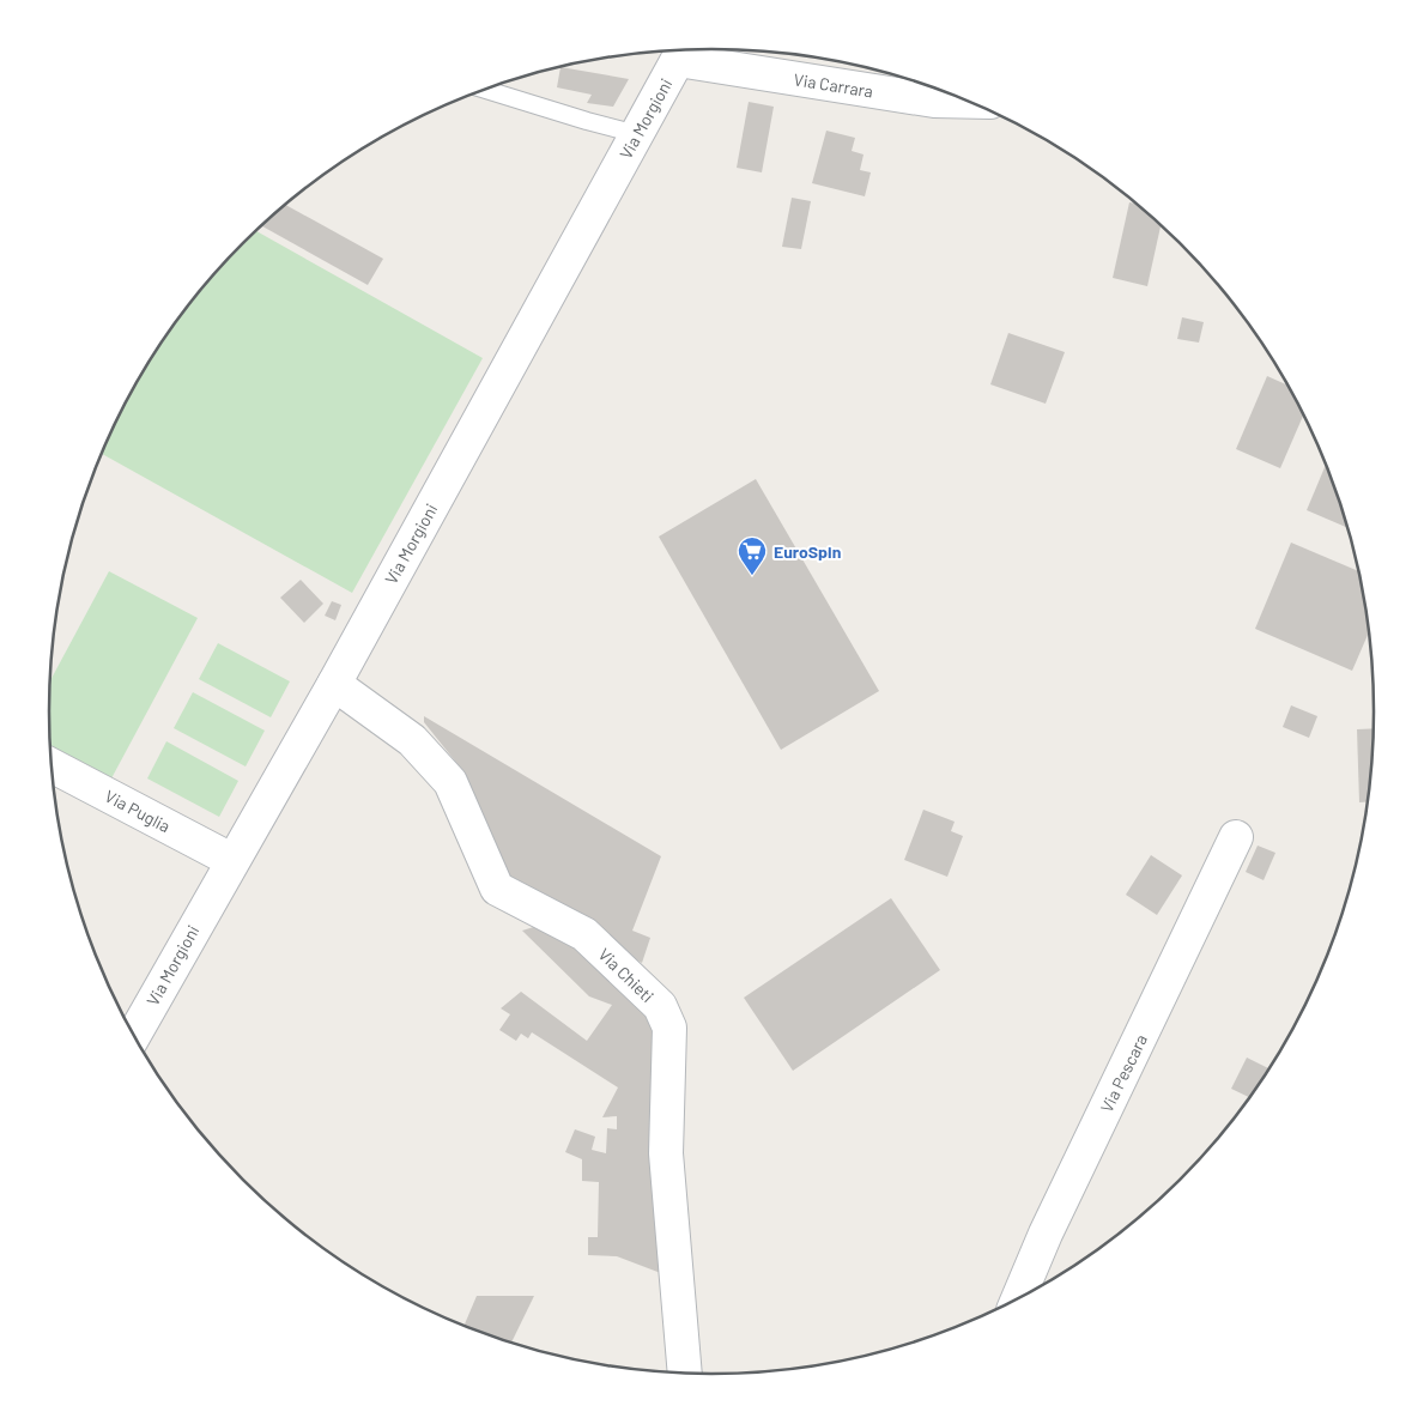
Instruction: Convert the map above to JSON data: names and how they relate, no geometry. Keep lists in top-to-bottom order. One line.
{"streets":{"street":["Via Carrara","Via Morgioni","Via Puglia","Via Chieti","Via Pescara"]},"crossings":[["Via Carrara","Via Morgioni"],["Via Morgioni","Via Puglia"],["Via Morgioni","Via Chieti"]],"places":{"supermarket":["EuroSpin"]}}
